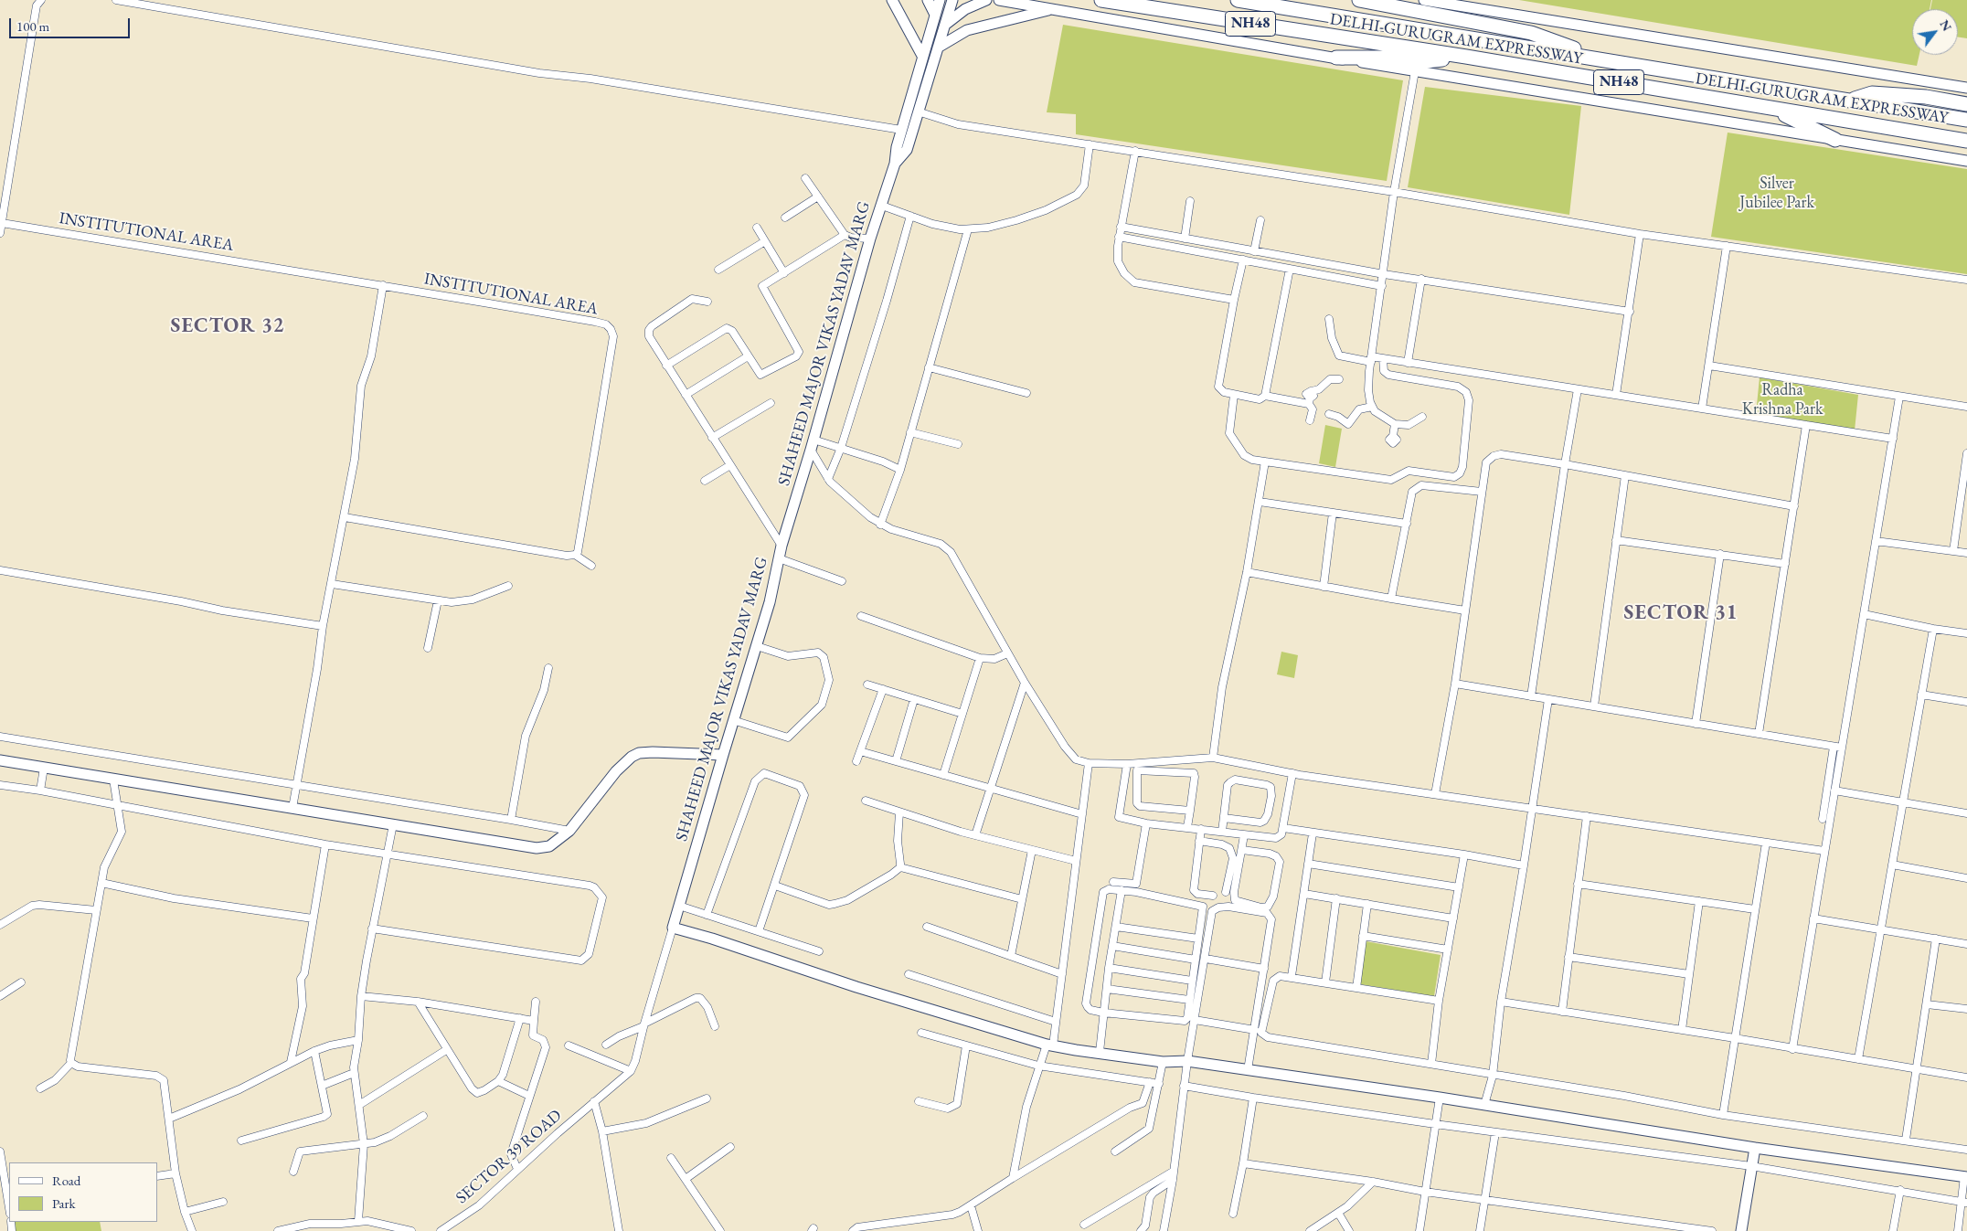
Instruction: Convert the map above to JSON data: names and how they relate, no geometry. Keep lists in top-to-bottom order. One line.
{"streets":{"highway":["NH48","DELHI-GURUGRAM EXPRESSWAY"],"street":["INSTITUTIONAL AREA","SHAHEED MAJOR VIKAS YADAV MARG","SECTOR 39 ROAD"]},"districts":["SECTOR 32","SECTOR 31"],"parks":["Silver Jubilee Park","Radha Krishna Park"],"legend":["Road","Park"],"scale_bar":"100 m","north":"top right"}
